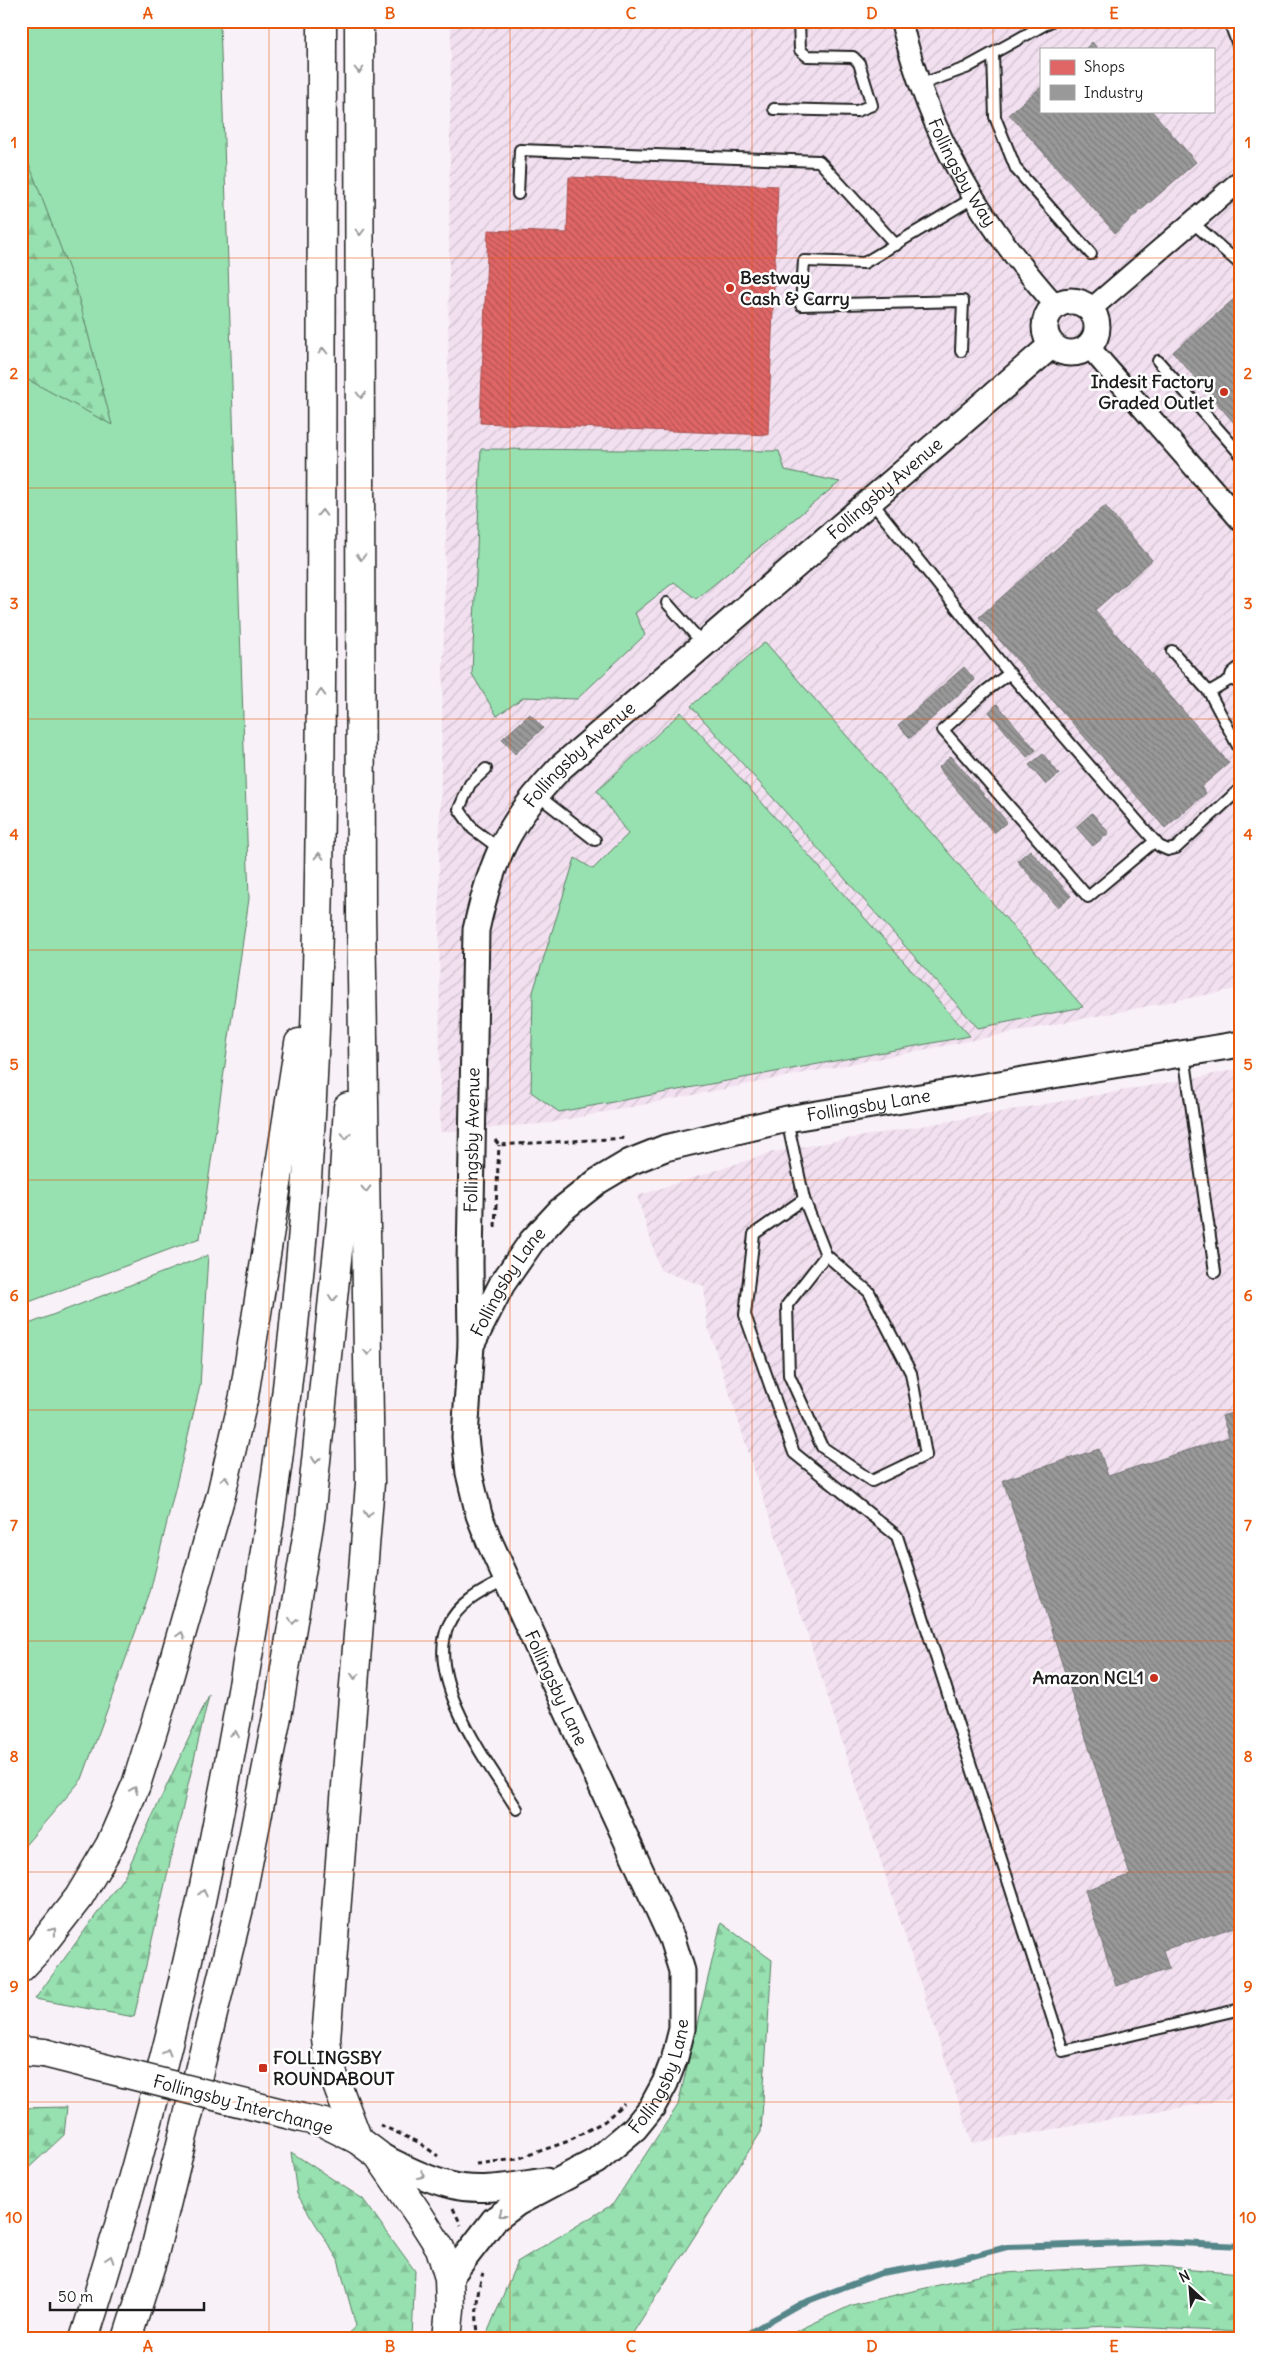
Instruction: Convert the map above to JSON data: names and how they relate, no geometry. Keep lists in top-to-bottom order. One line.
{"streets":{"main road":["Follingsby Interchange"],"street":["Follingsby Way","Follingsby Avenue","Follingsby Lane"]},"crossings":[["Follingsby Way","Follingsby Avenue"],["Follingsby Avenue","Follingsby Lane"],["Follingsby Lane","Follingsby Interchange"]],"places":{"other":["Bestway Cash & Carry","Indesit Factory Graded Outlet","Amazon NCL1"],"transit":["FOLLINGSBY ROUNDABOUT"]},"legend":["Shops","Industry"],"scale_bar":"50 m","north":"top left","grid":{"columns":["A","B","C","D","E"],"rows":["1","2","3","4","5","6","7","8","9","10"]}}
